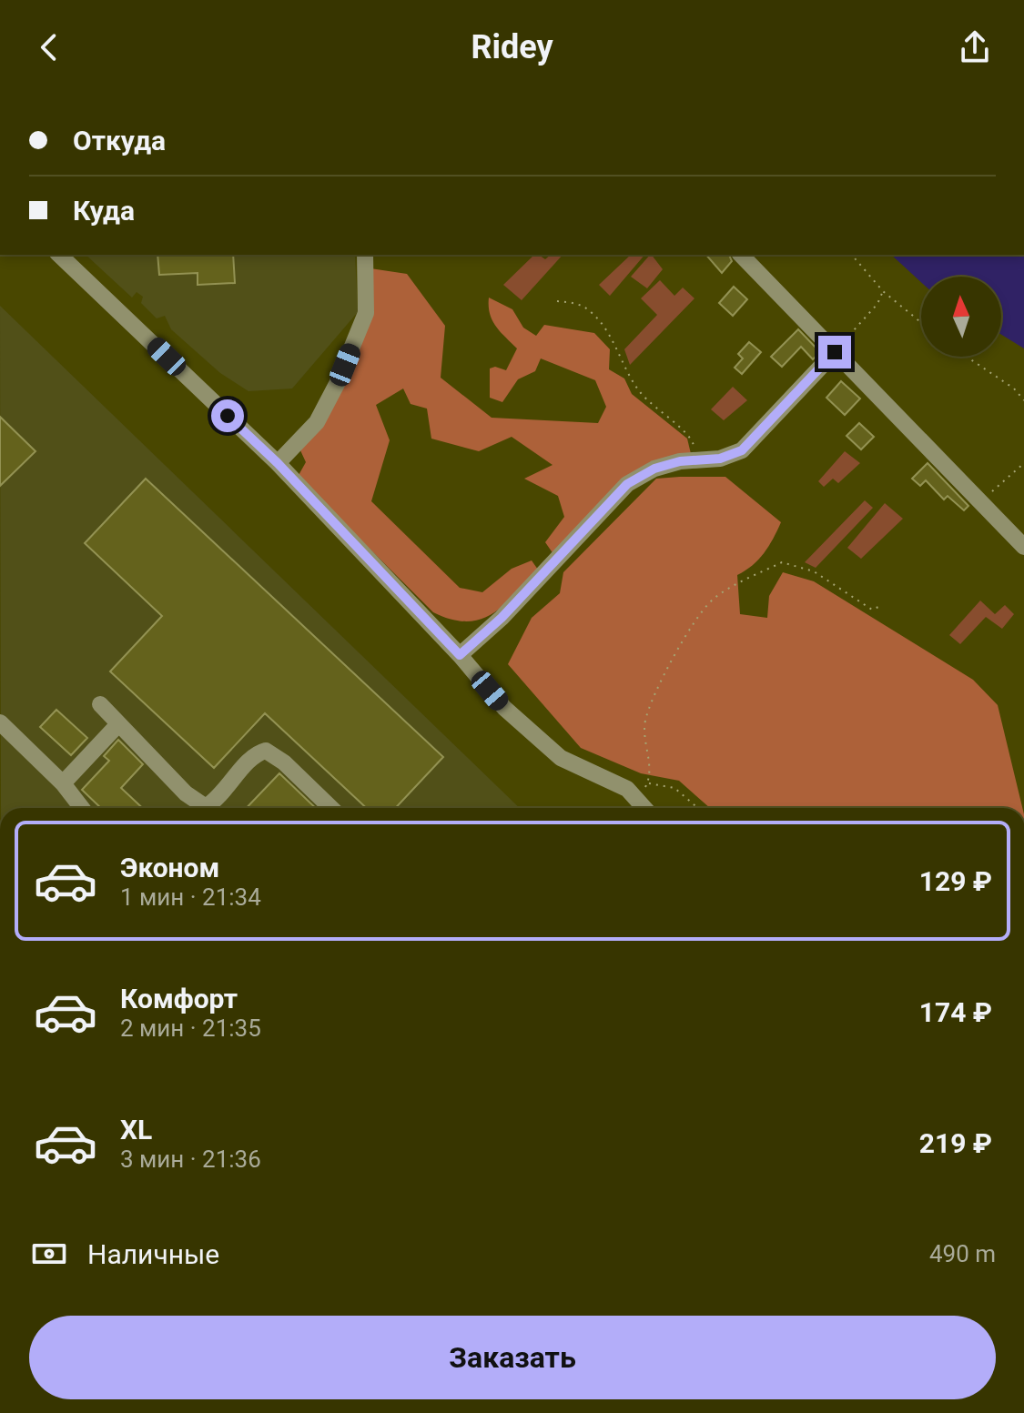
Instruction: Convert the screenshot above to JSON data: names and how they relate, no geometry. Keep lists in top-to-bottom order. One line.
{"north":"top","page":{"header":"Ridey","banner":["Откуда","Куда"],"list":[{"name":"Эконом","note":"1 мин · 21:34","value":"129 ₽"},{"name":"Комфорт","note":"2 мин · 21:35","value":"174 ₽"},{"name":"XL","note":"3 мин · 21:36","value":"219 ₽"}],"pay":["Наличные","490 m"],"buttons":"Заказать"}}
